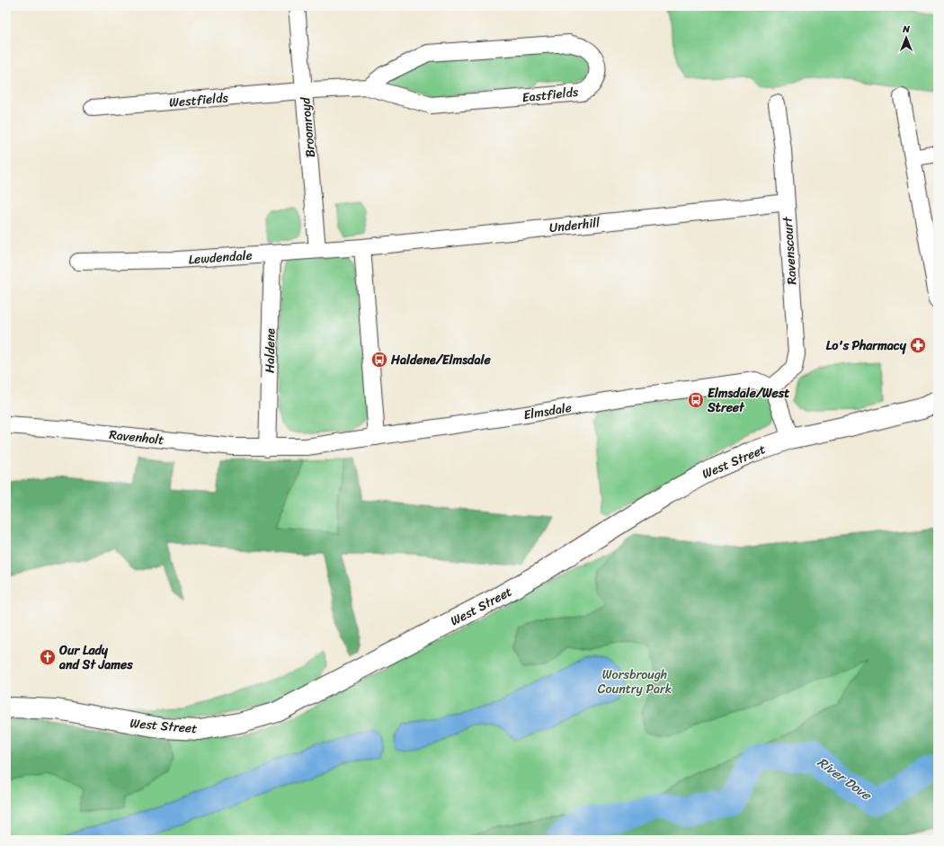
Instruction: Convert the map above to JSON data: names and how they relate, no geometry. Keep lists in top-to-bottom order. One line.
{"streets":{"main road":["West Street"],"street":["Eastfields","Westfields","Broomroyd","Underhill","Ravenscourt","Lewdendale","Haldene","Elmsdale","Ravenholt"]},"crossings":[["Eastfields","Westfields"],["Eastfields","Broomroyd"],["Westfields","Broomroyd"],["Broomroyd","Lewdendale"],["Underhill","Ravenscourt"],["Underhill","Lewdendale"],["Ravenscourt","Elmsdale"],["Lewdendale","Haldene"],["Haldene","Elmsdale"],["Haldene","Ravenholt"],["Elmsdale","Ravenholt"]],"water":["River Dove"],"parks":["Worsbrough Country Park"],"places":{"pharmacy":["Lo's Pharmacy"],"bus stop":["Haldene/Elmsdale","Elmsdale/West Street"],"church":["Our Lady and St James"]},"north":"top"}
